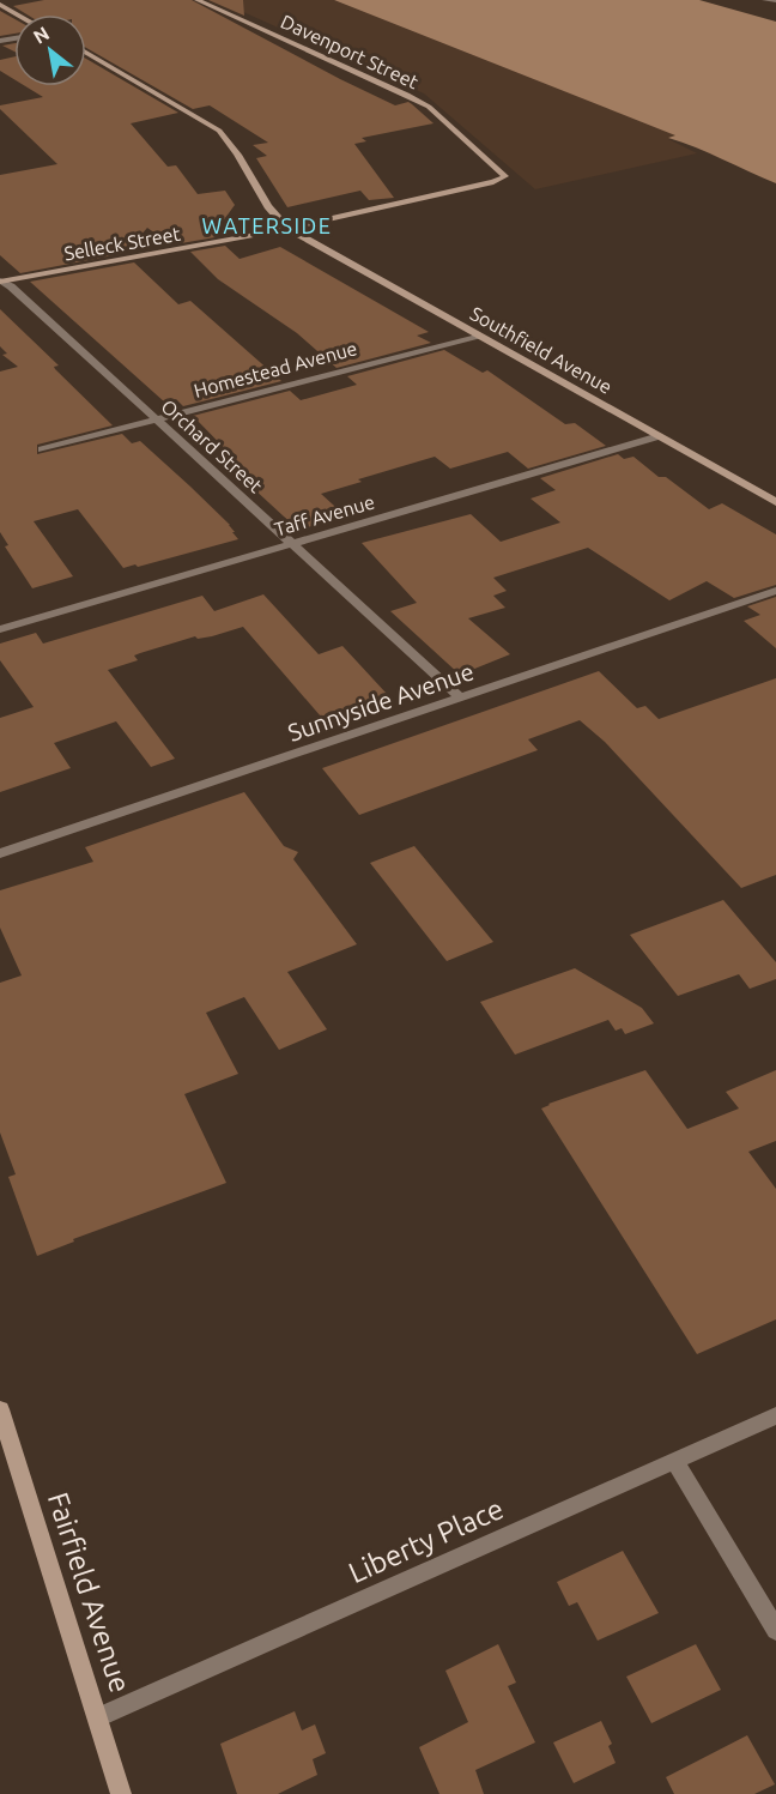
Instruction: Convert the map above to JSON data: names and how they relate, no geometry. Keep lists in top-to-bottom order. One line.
{"streets":{"main road":["Davenport Street","Selleck Street","Southfield Avenue","Fairfield Avenue"],"street":["Homestead Avenue","Orchard Street","Taff Avenue","Sunnyside Avenue","Liberty Place"]},"crossings":[["Davenport Street","Selleck Street"],["Selleck Street","Southfield Avenue"],["Selleck Street","Orchard Street"],["Southfield Avenue","Homestead Avenue"],["Southfield Avenue","Taff Avenue"],["Homestead Avenue","Orchard Street"],["Orchard Street","Taff Avenue"],["Orchard Street","Sunnyside Avenue"],["Liberty Place","Fairfield Avenue"]],"districts":["WATERSIDE"],"north":"top left"}
